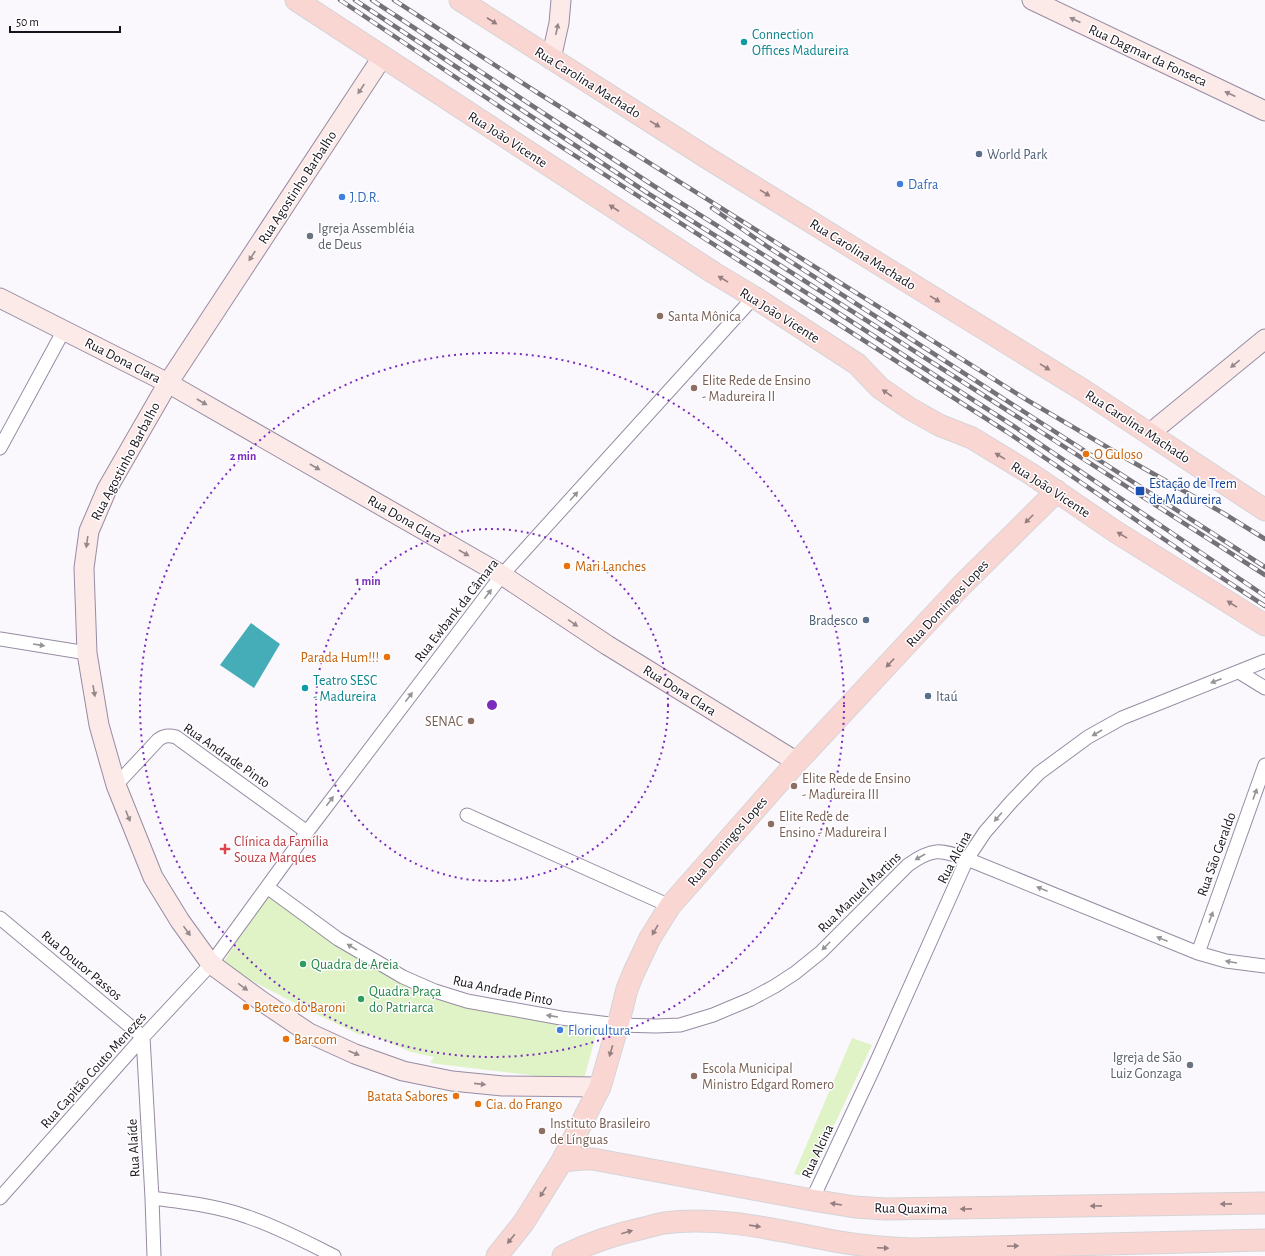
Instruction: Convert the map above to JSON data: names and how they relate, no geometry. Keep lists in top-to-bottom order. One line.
{"streets":{"main road":["Rua Carolina Machado","Rua João Vicente","Rua Domingos Lopes","Rua Quaxima"],"street":["Rua Dagmar da Fonseca","Rua Agostinho Barbalho","Rua Dona Clara","Rua Ewbank da Câmara","Rua Andrade Pinto","Rua São Geraldo","Rua Alcina","Rua Manuel Martins","Rua Doutor Passos","Rua Capitão Couto Menezes","Rua Alaíde"]},"crossings":[["Rua João Vicente","Rua Agostinho Barbalho"],["Rua João Vicente","Rua Domingos Lopes"],["Rua João Vicente","Rua Ewbank da Câmara"],["Rua Agostinho Barbalho","Rua Dona Clara"],["Rua Agostinho Barbalho","Rua Domingos Lopes"],["Rua Agostinho Barbalho","Rua Ewbank da Câmara"],["Rua Agostinho Barbalho","Rua Andrade Pinto"],["Rua Agostinho Barbalho","Rua Capitão Couto Menezes"],["Rua Dona Clara","Rua Domingos Lopes"],["Rua Dona Clara","Rua Ewbank da Câmara"],["Rua Domingos Lopes","Rua Andrade Pinto"],["Rua Domingos Lopes","Rua Manuel Martins"],["Rua Domingos Lopes","Rua Quaxima"],["Rua Ewbank da Câmara","Rua Andrade Pinto"],["Rua Ewbank da Câmara","Rua Capitão Couto Menezes"],["Rua Andrade Pinto","Rua Manuel Martins"],["Rua São Geraldo","Rua Manuel Martins"],["Rua Alcina","Rua Manuel Martins"],["Rua Alcina","Rua Quaxima"],["Rua Doutor Passos","Rua Capitão Couto Menezes"],["Rua Doutor Passos","Rua Alaíde"],["Rua Capitão Couto Menezes","Rua Alaíde"]],"one_way":["Rua Dagmar da Fonseca","Rua Carolina Machado","Rua João Vicente","Rua Dona Clara","Rua Domingos Lopes","Rua Ewbank da Câmara","Rua Andrade Pinto","Rua São Geraldo","Rua Alcina","Rua Manuel Martins"],"places":{"other":["Connection Offices Madureira","World Park","Dafra","J.D.R.","Igreja Assembléia de Deus","Santa Mônica","Elite Rede de Ensino - Madureira II","O Guloso","Mari Lanches","Bradesco","Parada Hum!!!","Teatro SESC - Madureira","Itaú","SENAC","Elite Rede de Ensino - Madureira III","Elite Rede de Ensino - Madureira I","Quadra de Areia","Quadra Praça do Patriarca","Boteco do Baroni","Floricultura","Bar.com","Igreja de São Luiz Gonzaga","Escola Municipal Ministro Edgard Romero","Batata Sabores","Cia. do Frango","Instituto Brasileiro de Línguas"],"transit":["Estação de Trem de Madureira"],"health":["Clínica da Família Souza Marques"]},"scale_bar":"50 m","rings":["2 min","1 min"]}
